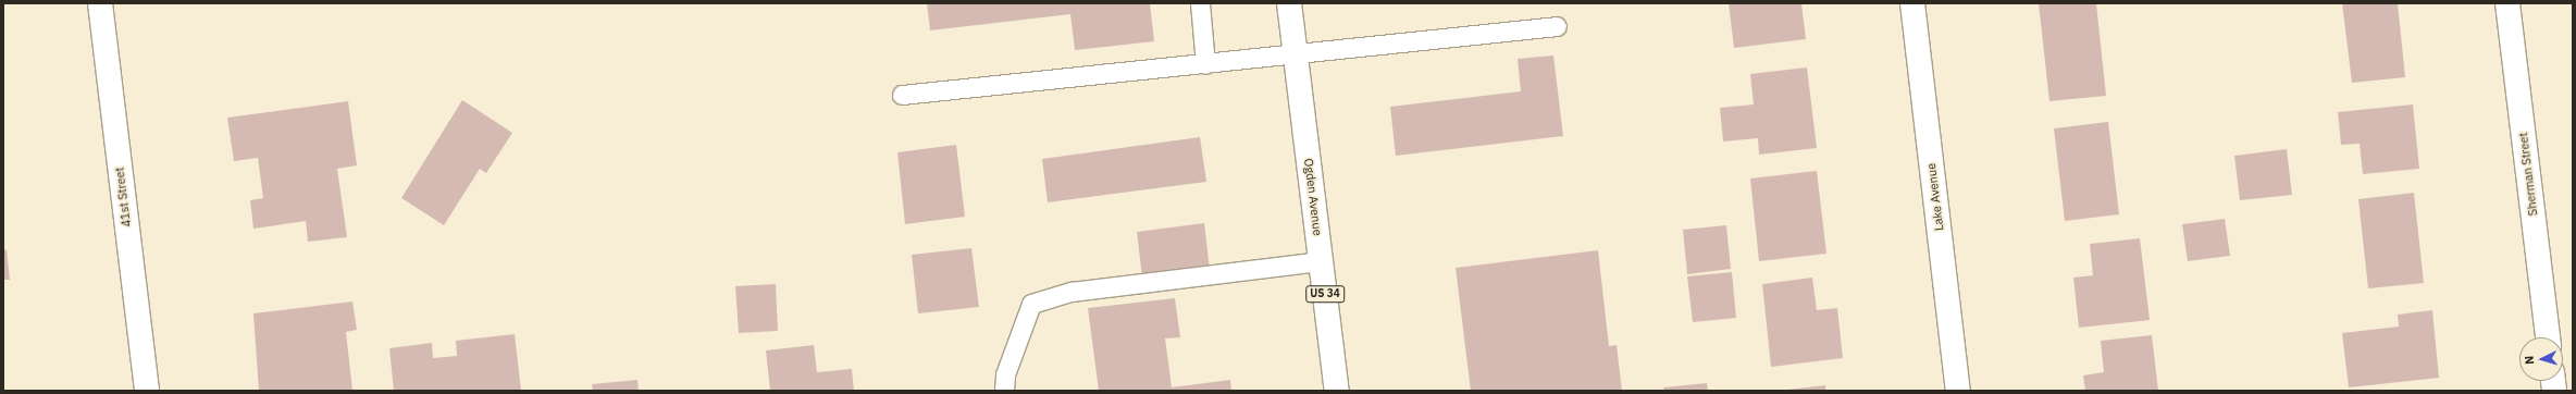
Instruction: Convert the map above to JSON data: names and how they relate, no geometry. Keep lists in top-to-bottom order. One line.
{"streets":{"street":["Sherman Street","41st Street","Ogden Avenue","Lake Avenue","US 34"]},"north":"left"}
